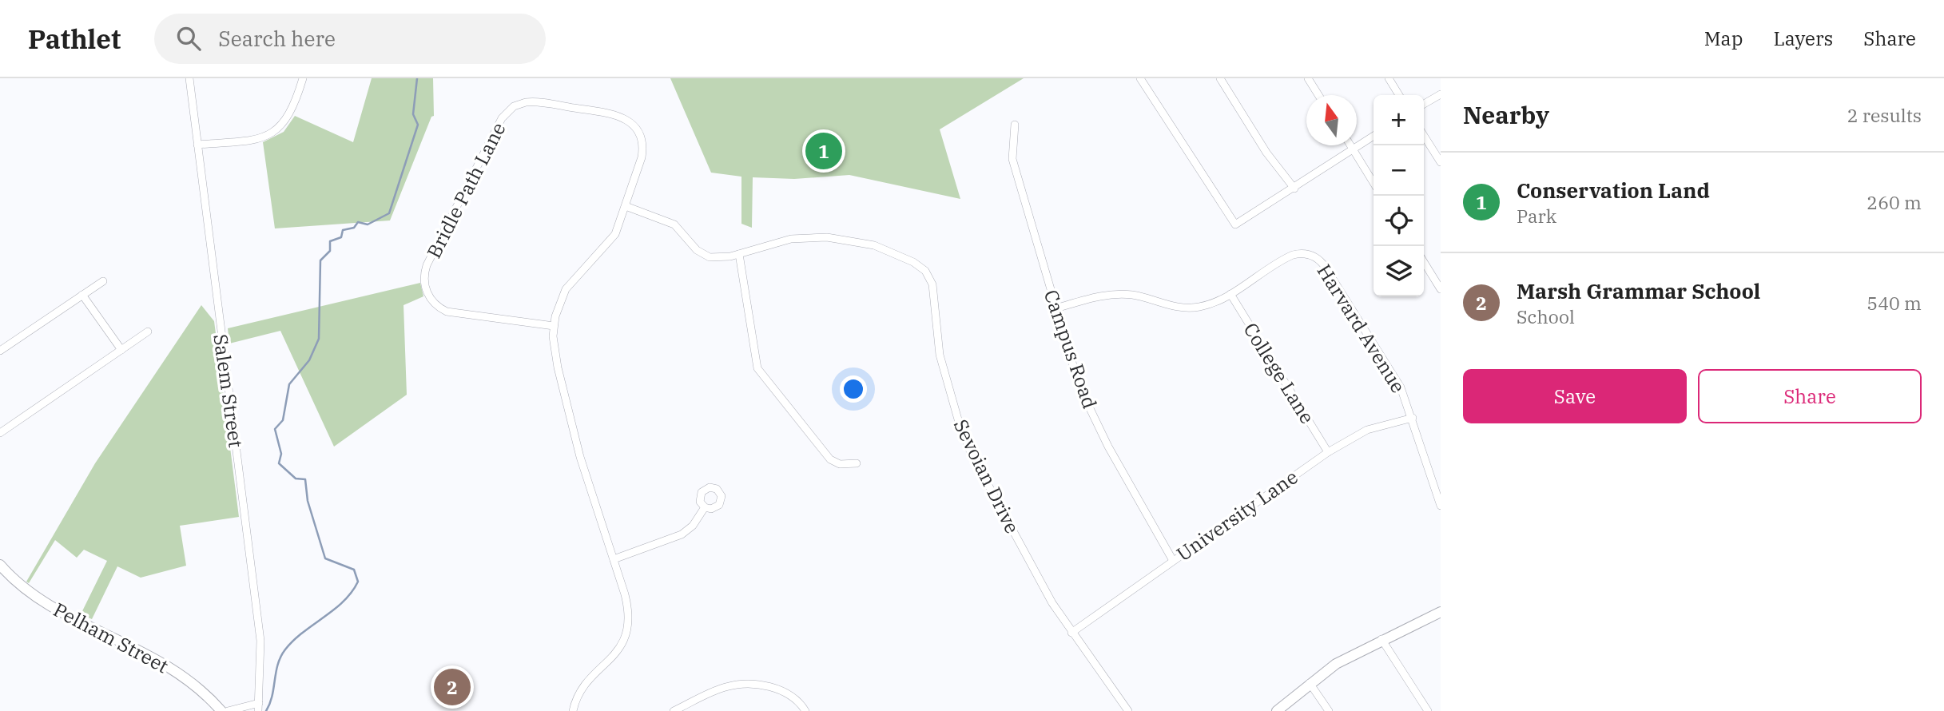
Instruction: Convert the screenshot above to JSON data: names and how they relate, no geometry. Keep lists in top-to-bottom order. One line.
{"streets":{"street":["Bridle Path Lane","Harvard Avenue","Campus Road","College Lane","Salem Street","Sevoian Drive","University Lane","Pelham Street"]},"crossings":[["Bridle Path Lane","Sevoian Drive"],["Harvard Avenue","Campus Road"],["Harvard Avenue","College Lane"],["Harvard Avenue","University Lane"],["Campus Road","University Lane"],["College Lane","University Lane"],["Sevoian Drive","University Lane"]],"north":"top","page":{"header":"Pathlet","search":"Search here","nav":["Map","Layers","Share"],"heading":["Nearby","2 results"],"map_buttons":["+","−"],"pins":["1","2"],"list":[{"mark":"1","name":"Conservation Land","note":"Park","value":"260 m"},{"mark":"2","name":"Marsh Grammar School","note":"School","value":"540 m"}],"buttons":["Save","Share"]}}
